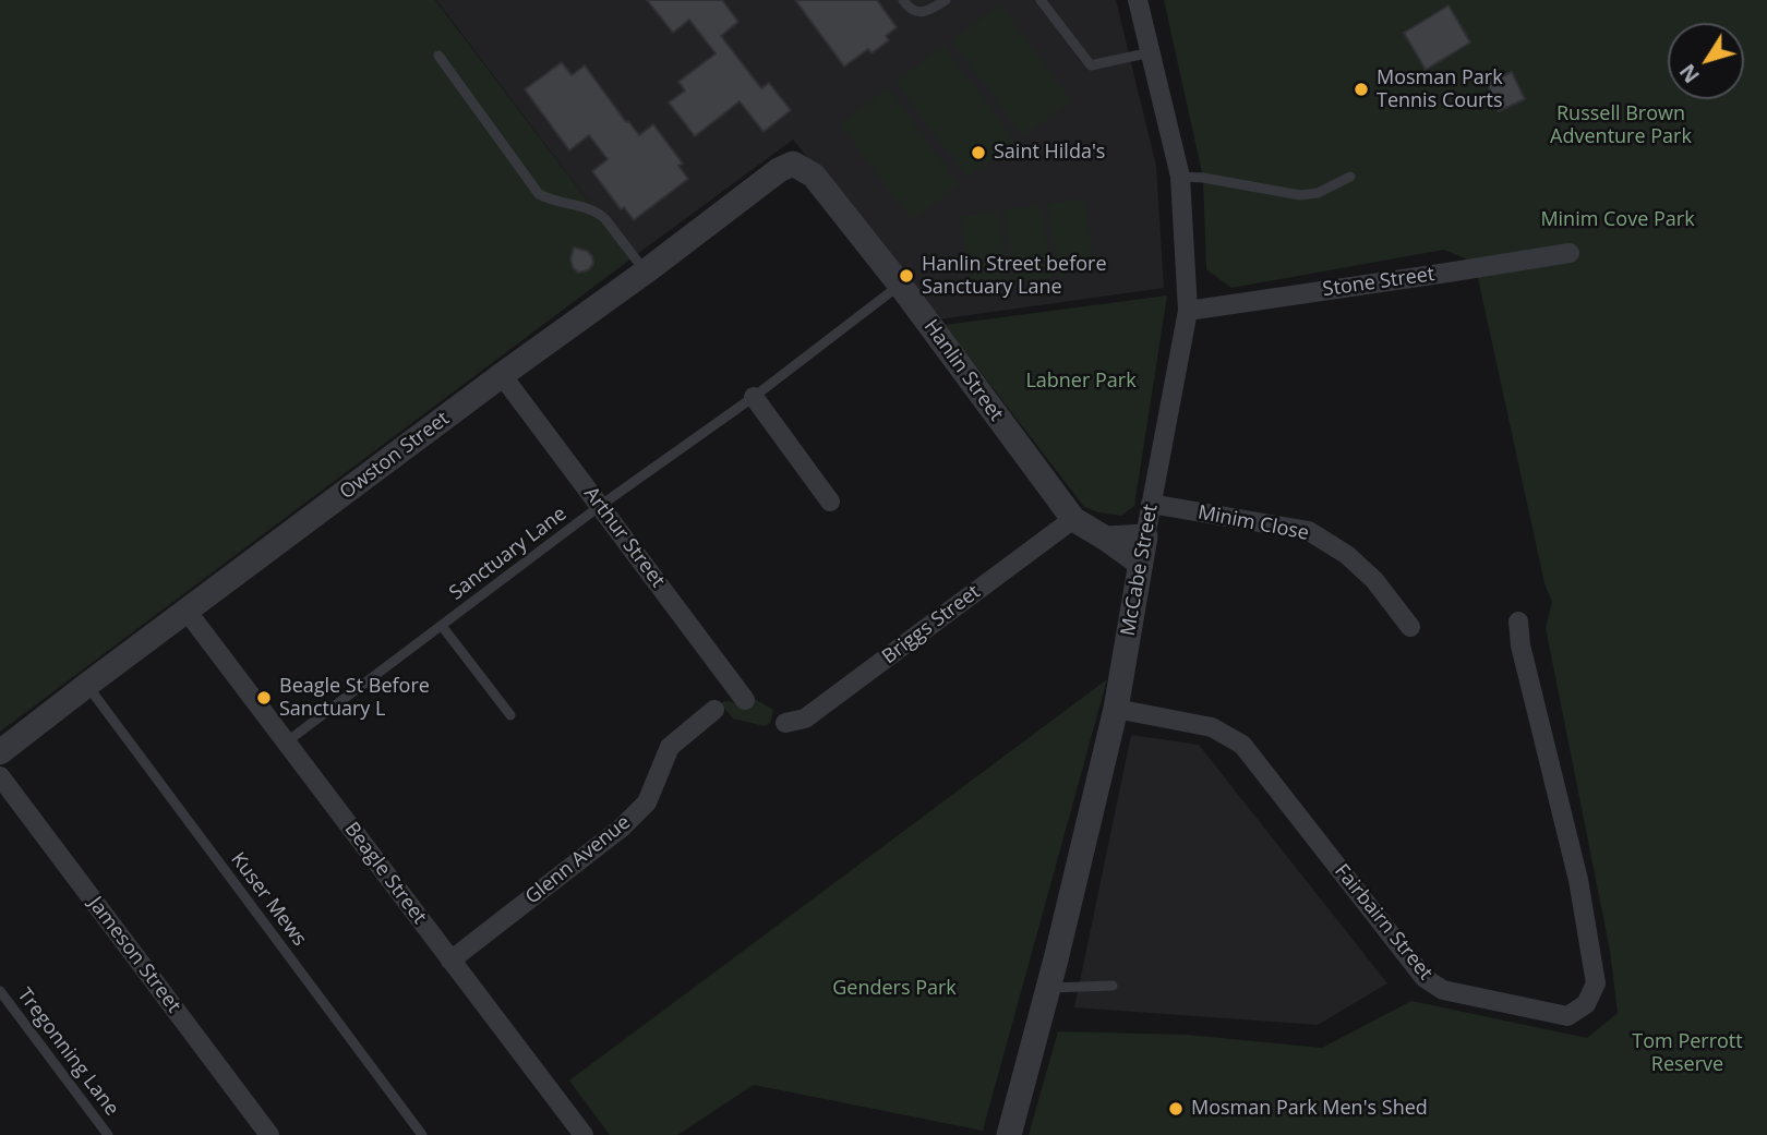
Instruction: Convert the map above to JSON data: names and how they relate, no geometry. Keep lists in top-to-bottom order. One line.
{"streets":{"street":["Stone Street","Hanlin Street","Owston Street","Minim Close","Arthur Street","McCabe Street","Briggs Street","Glenn Avenue","Beagle Street","Fairbairn Street","Jameson Street"],"lane":["Sanctuary Lane","Kuser Mews","Tregonning Lane"]},"crossings":[["Stone Street","McCabe Street"],["Hanlin Street","Owston Street"],["Hanlin Street","Sanctuary Lane"],["Hanlin Street","McCabe Street"],["Hanlin Street","Briggs Street"],["Owston Street","Arthur Street"],["Owston Street","Beagle Street"],["Owston Street","Kuser Mews"],["Minim Close","McCabe Street"],["Arthur Street","Sanctuary Lane"],["Sanctuary Lane","Beagle Street"],["McCabe Street","Fairbairn Street"],["Glenn Avenue","Beagle Street"]],"parks":["Russell Brown Adventure Park","Minim Cove Park","Labner Park","Genders Park","Tom Perrott Reserve"],"places":["Mosman Park Tennis Courts","Saint Hilda's","Hanlin Street before Sanctuary Lane","Beagle St Before Sanctuary L","Mosman Park Men's Shed"],"north":"bottom left"}
